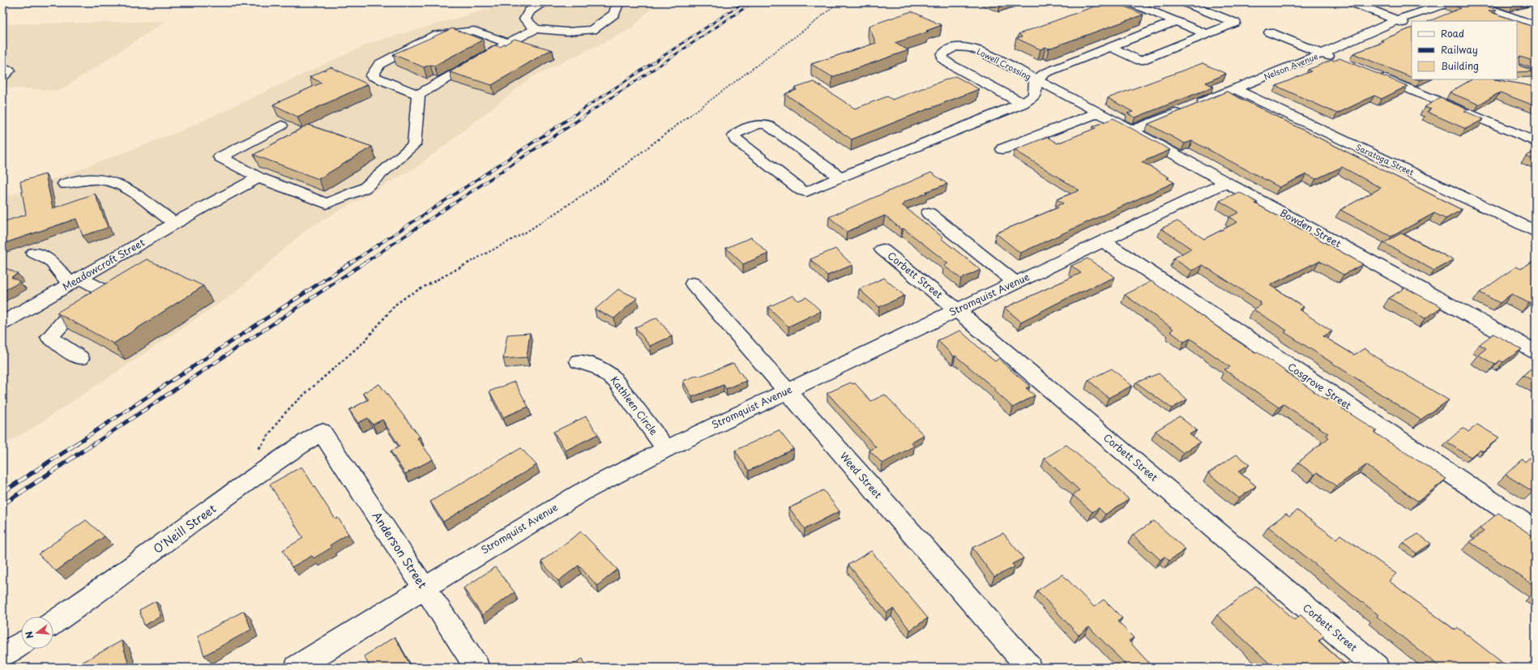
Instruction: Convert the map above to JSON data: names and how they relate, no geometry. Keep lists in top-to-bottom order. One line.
{"streets":{"street":["Lowell Crossing","Nelson Avenue","Saratoga Street","Bowden Street","Meadowcroft Street","Corbett Street","Stromquist Avenue","Cosgrove Street","Kathleen Circle","Weed Street","O'Neill Street","Anderson Street"]},"crossings":[["Lowell Crossing","Bowden Street"],["Nelson Avenue","Saratoga Street"],["Bowden Street","Stromquist Avenue"],["Corbett Street","Stromquist Avenue"],["Stromquist Avenue","Cosgrove Street"],["Stromquist Avenue","Kathleen Circle"],["Stromquist Avenue","Weed Street"],["Stromquist Avenue","Anderson Street"],["O'Neill Street","Anderson Street"]],"legend":["Road","Railway","Building"],"north":"left"}
